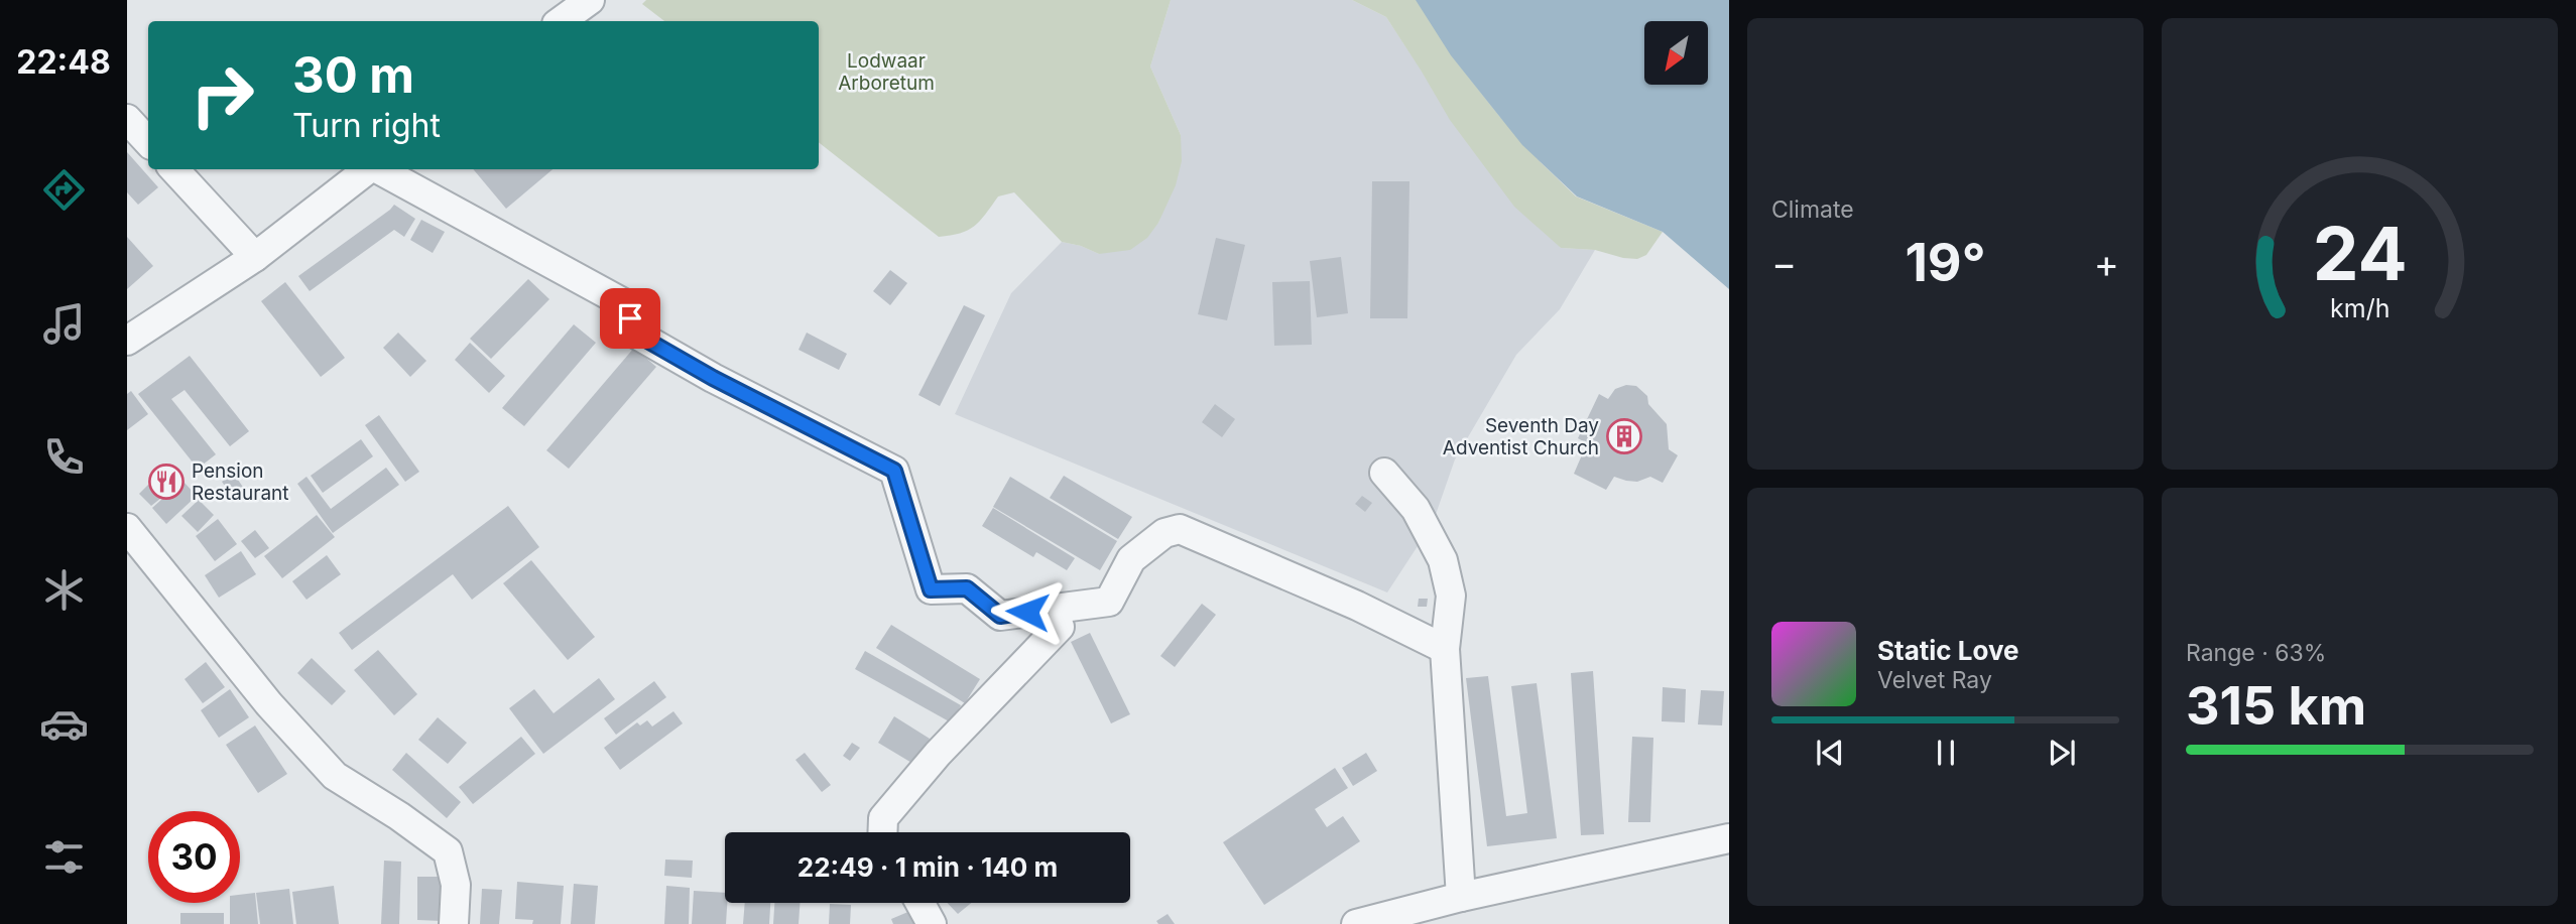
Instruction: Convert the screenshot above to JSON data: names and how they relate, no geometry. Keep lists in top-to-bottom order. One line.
{"parks":["Lodwaar Arboretum"],"places":{"building":["Seventh Day Adventist Church"],"restaurant":["Pension Restaurant"]},"north":"bottom left","page":{"tabs":"22:48","tile":["Climate",["Range · 63%","315 km"]],"turn":["30 m","Turn right"],"heat":["−","19°","+"],"song":["Static Love","Velvet Ray"],"limit":"30","trip":"22:49 · 1 min · 140 m","gauge":["24","km/h"]}}
